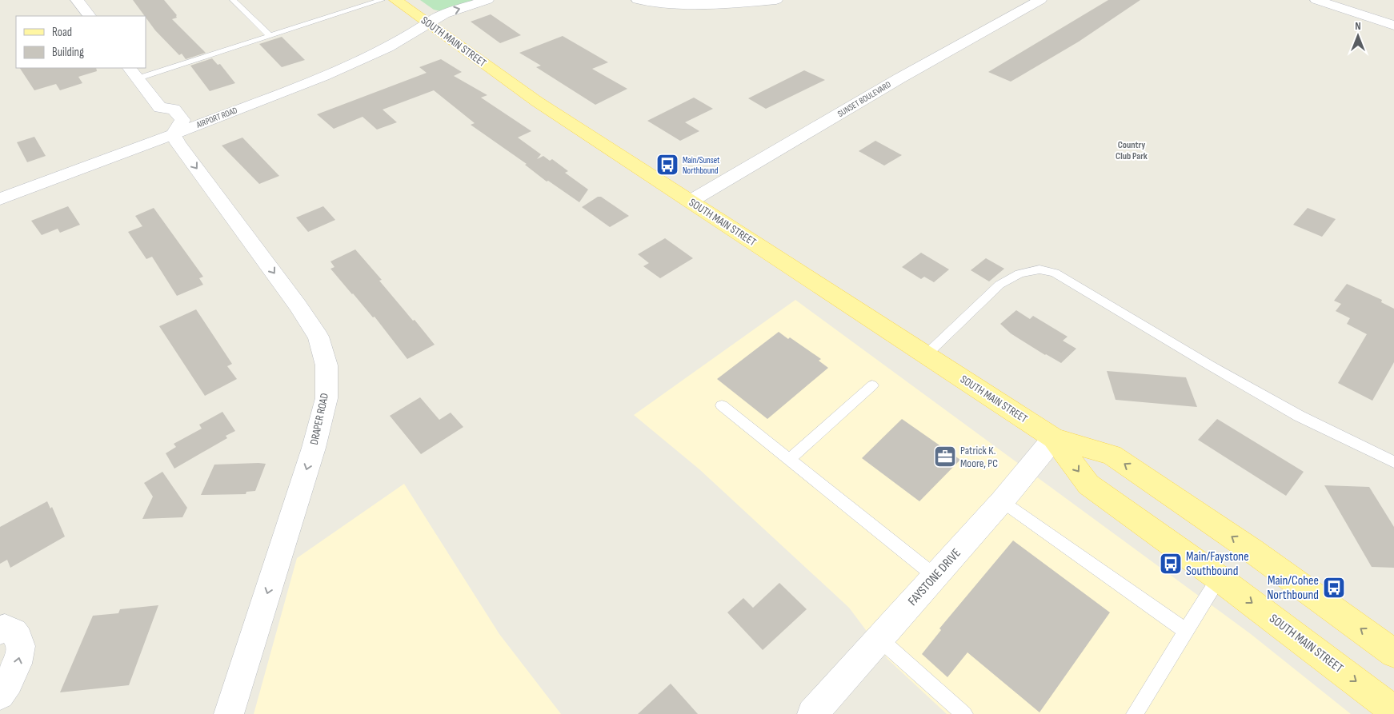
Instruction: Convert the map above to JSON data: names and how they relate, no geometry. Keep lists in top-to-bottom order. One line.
{"streets":{"main road":["SOUTH MAIN STREET"],"street":["SUNSET BOULEVARD","AIRPORT ROAD","DRAPER ROAD","FAYSTONE DRIVE"]},"crossings":[["SOUTH MAIN STREET","SUNSET BOULEVARD"],["SOUTH MAIN STREET","AIRPORT ROAD"],["SOUTH MAIN STREET","FAYSTONE DRIVE"],["AIRPORT ROAD","DRAPER ROAD"]],"one_way":["DRAPER ROAD"],"districts":["Country Club Park"],"places":{"bus stop":["Main/Sunset Northbound","Main/Faystone Southbound","Main/Cohee Northbound"],"office":["Patrick K. Moore, PC"]},"legend":["Road","Building"],"north":"top"}
